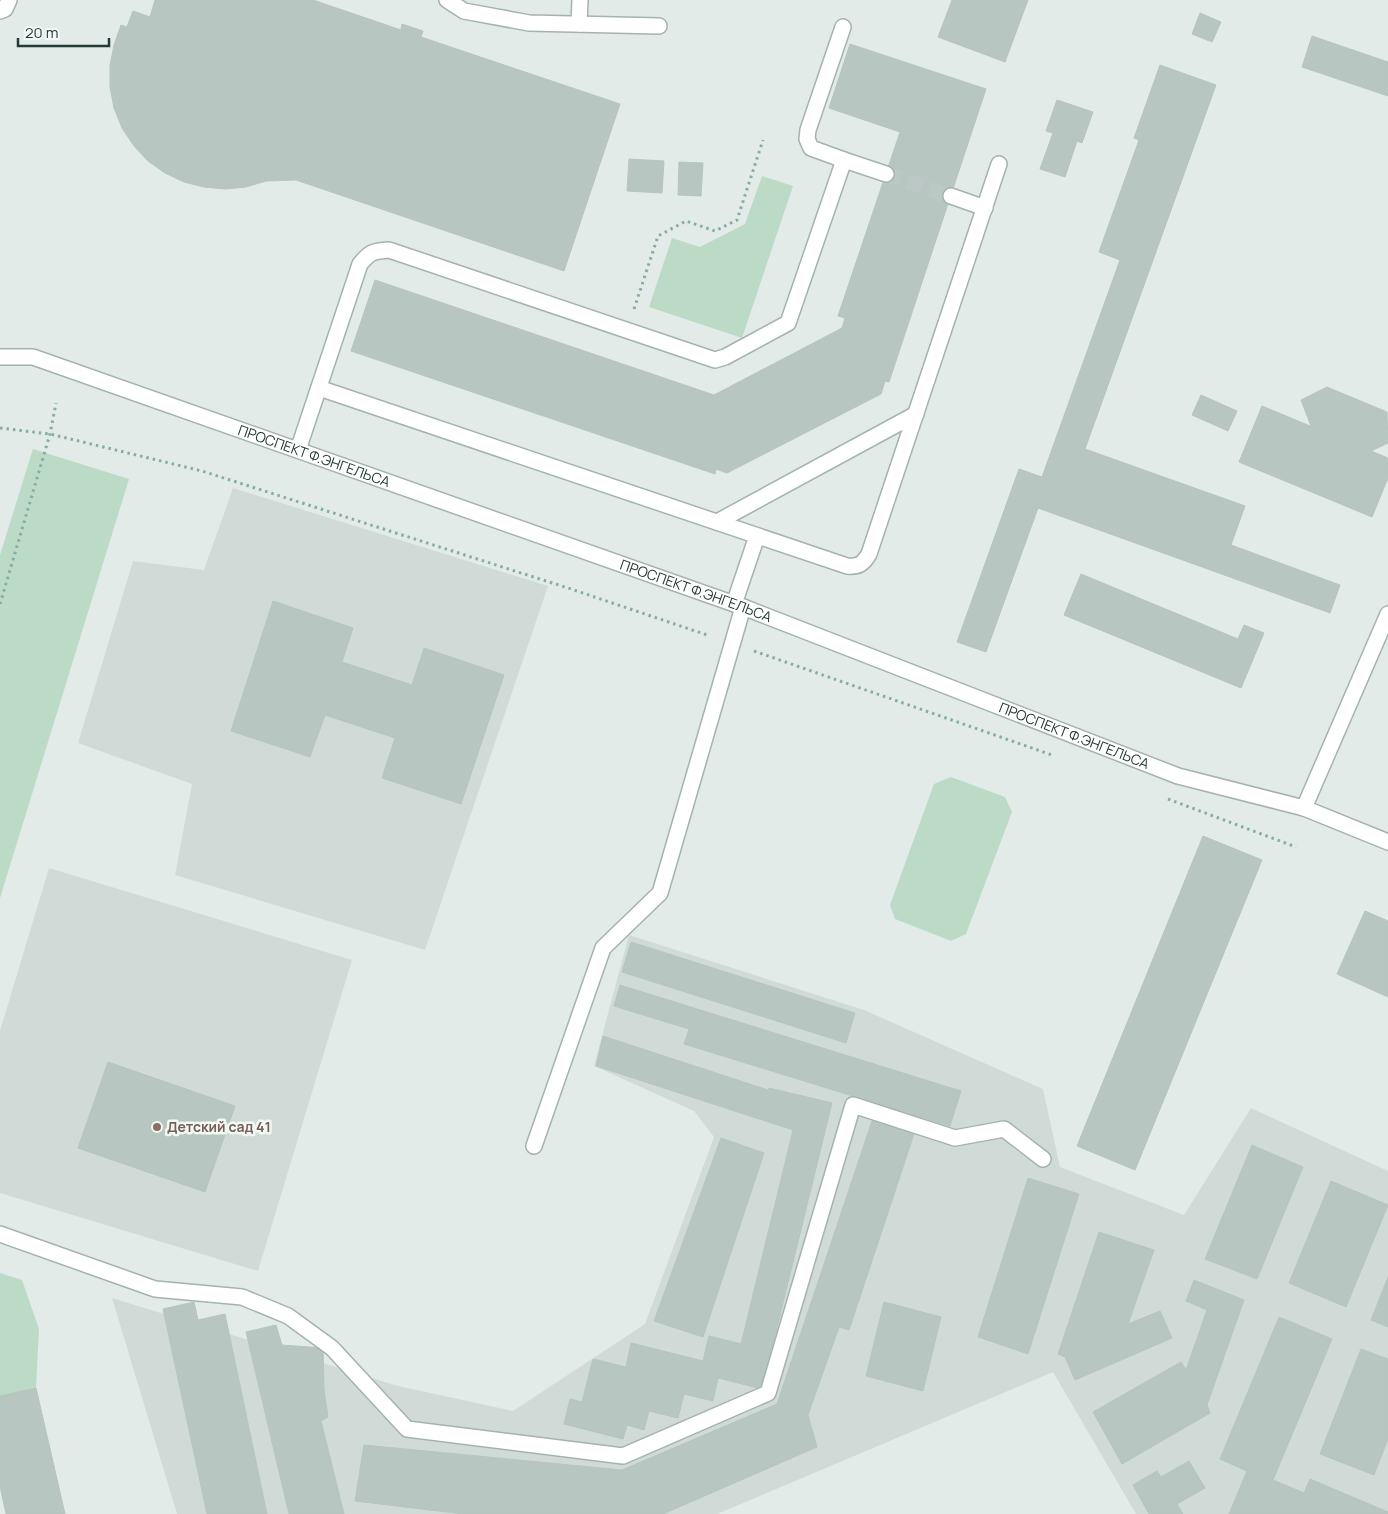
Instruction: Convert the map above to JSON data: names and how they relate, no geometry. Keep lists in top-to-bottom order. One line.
{"streets":{"street":["ПРОСПЕКТ Ф.ЭНГЕЛЬСА"]},"places":["Детский сад 41"],"scale_bar":"20 m"}
